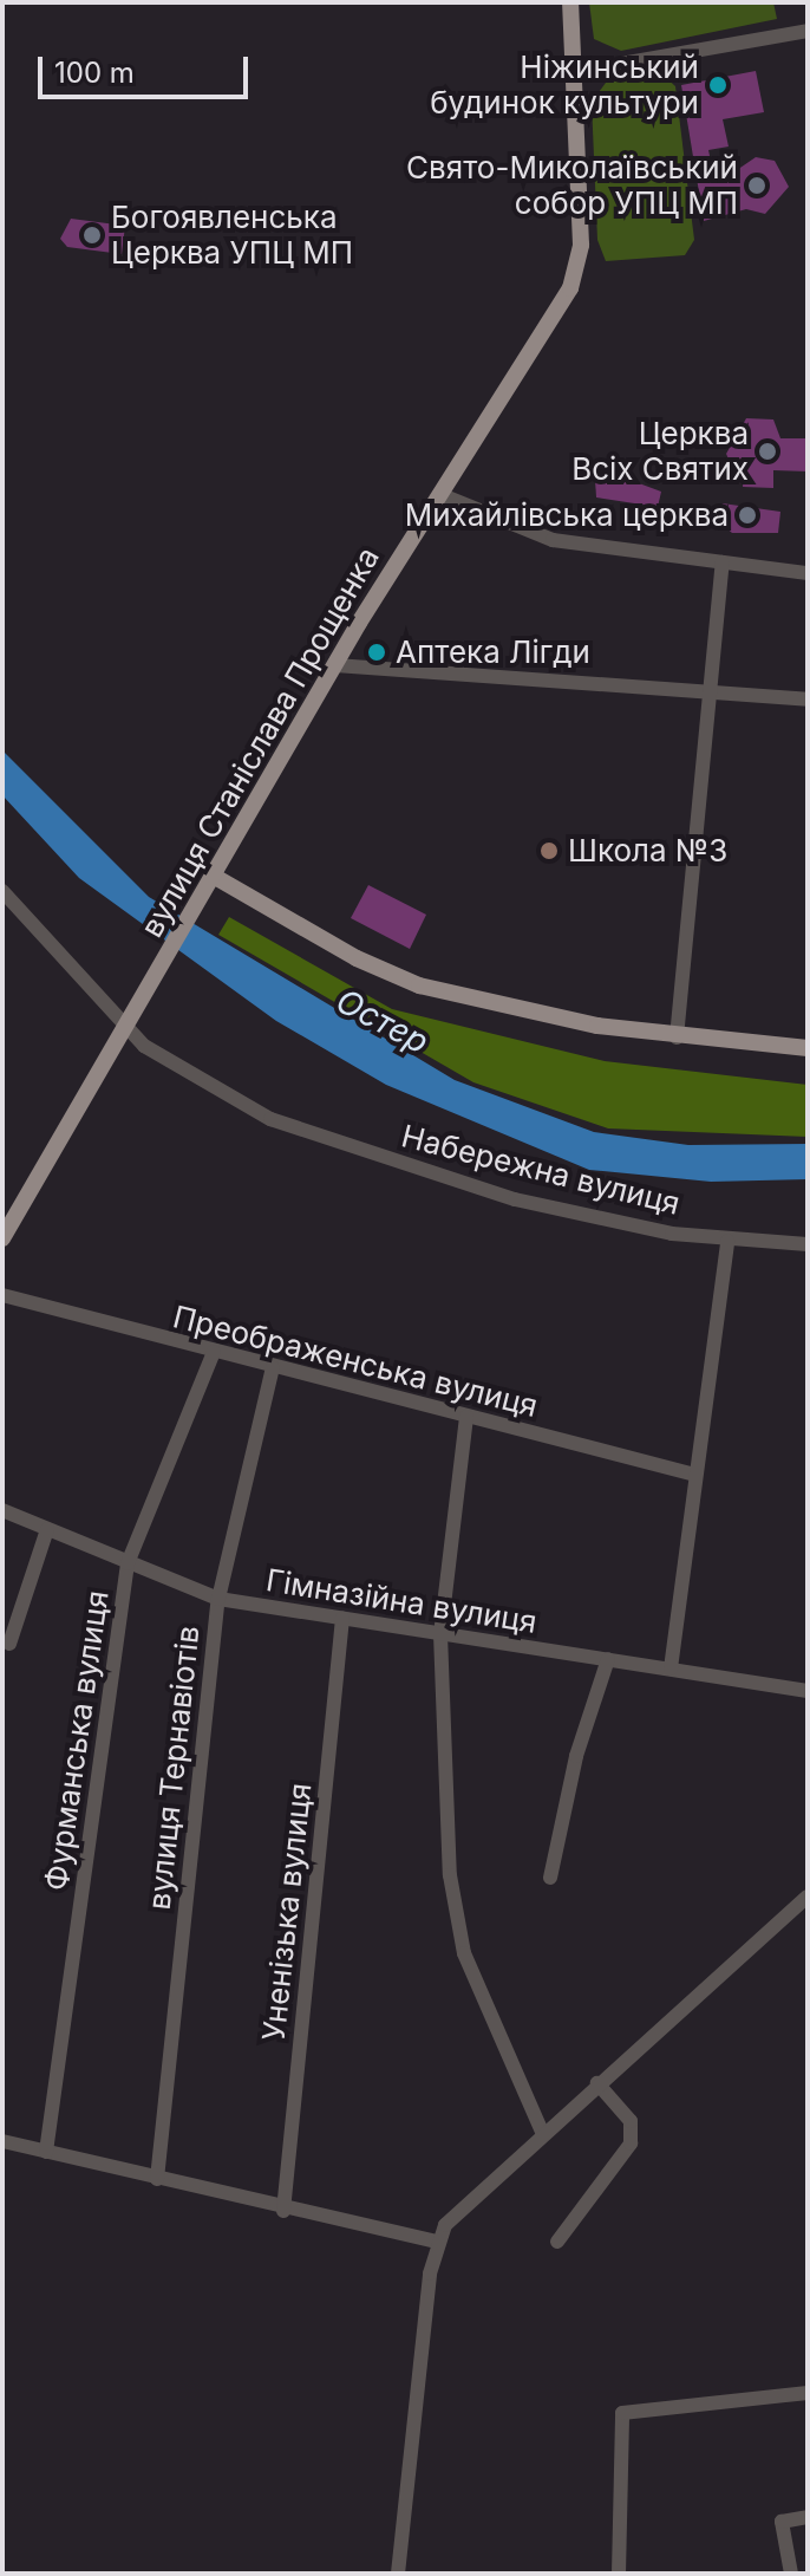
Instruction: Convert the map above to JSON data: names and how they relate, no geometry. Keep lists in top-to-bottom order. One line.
{"streets":{"main road":["вулиця Станіслава Прощенка"],"street":["Набережна вулиця","Преображенська вулиця","Гімназійна вулиця","Фурманська вулиця","вулиця Тернавіотів","Уненізька вулиця"]},"crossings":[["вулиця Станіслава Прощенка","Набережна вулиця"],["Преображенська вулиця","Фурманська вулиця"],["Преображенська вулиця","вулиця Тернавіотів"],["Гімназійна вулиця","Фурманська вулиця"],["Гімназійна вулиця","вулиця Тернавіотів"],["Гімназійна вулиця","Уненізька вулиця"]],"water":["Остер"],"places":["Ніжинський будинок культури","Свято-Миколаївський собор УПЦ МП","Богоявленська Церква УПЦ МП","Церква Всіх Святих","Михайлівська церква","Аптека Лігди","Школа №3"],"scale_bar":"100 m"}
